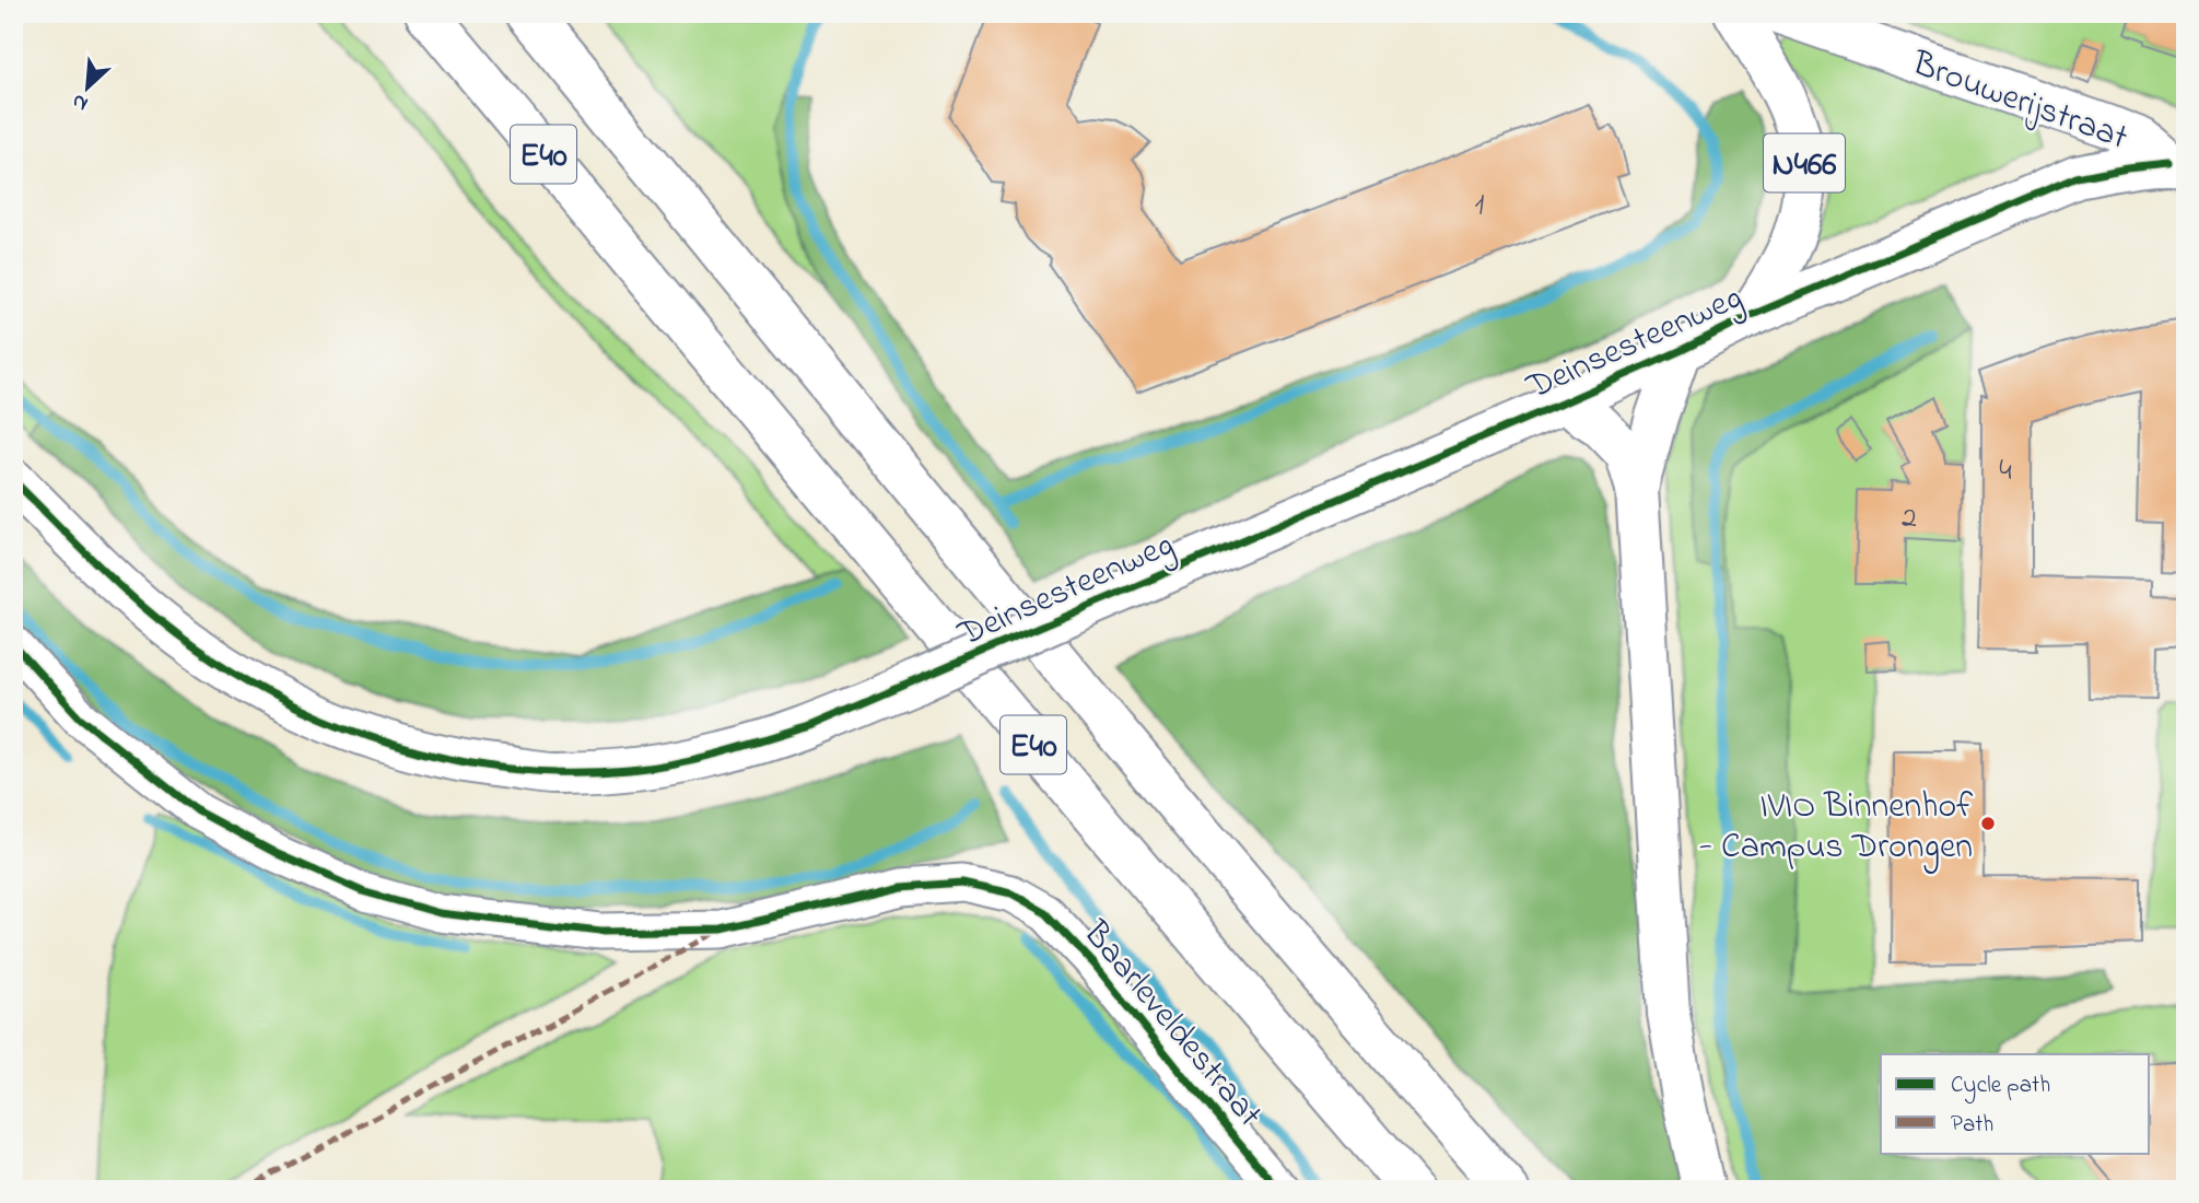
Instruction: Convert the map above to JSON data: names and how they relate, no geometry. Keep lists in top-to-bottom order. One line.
{"streets":{"main road":["Brouwerijstraat","E40","N466","Deinsesteenweg"],"street":["Baarleveldestraat"]},"crossings":[["Brouwerijstraat","Deinsesteenweg"],["N466","Deinsesteenweg"]],"places":["IVIO Binnenhof - Campus Drongen"],"house_numbers":["1","4","2"],"legend":["Cycle path","Path"],"north":"bottom left"}
